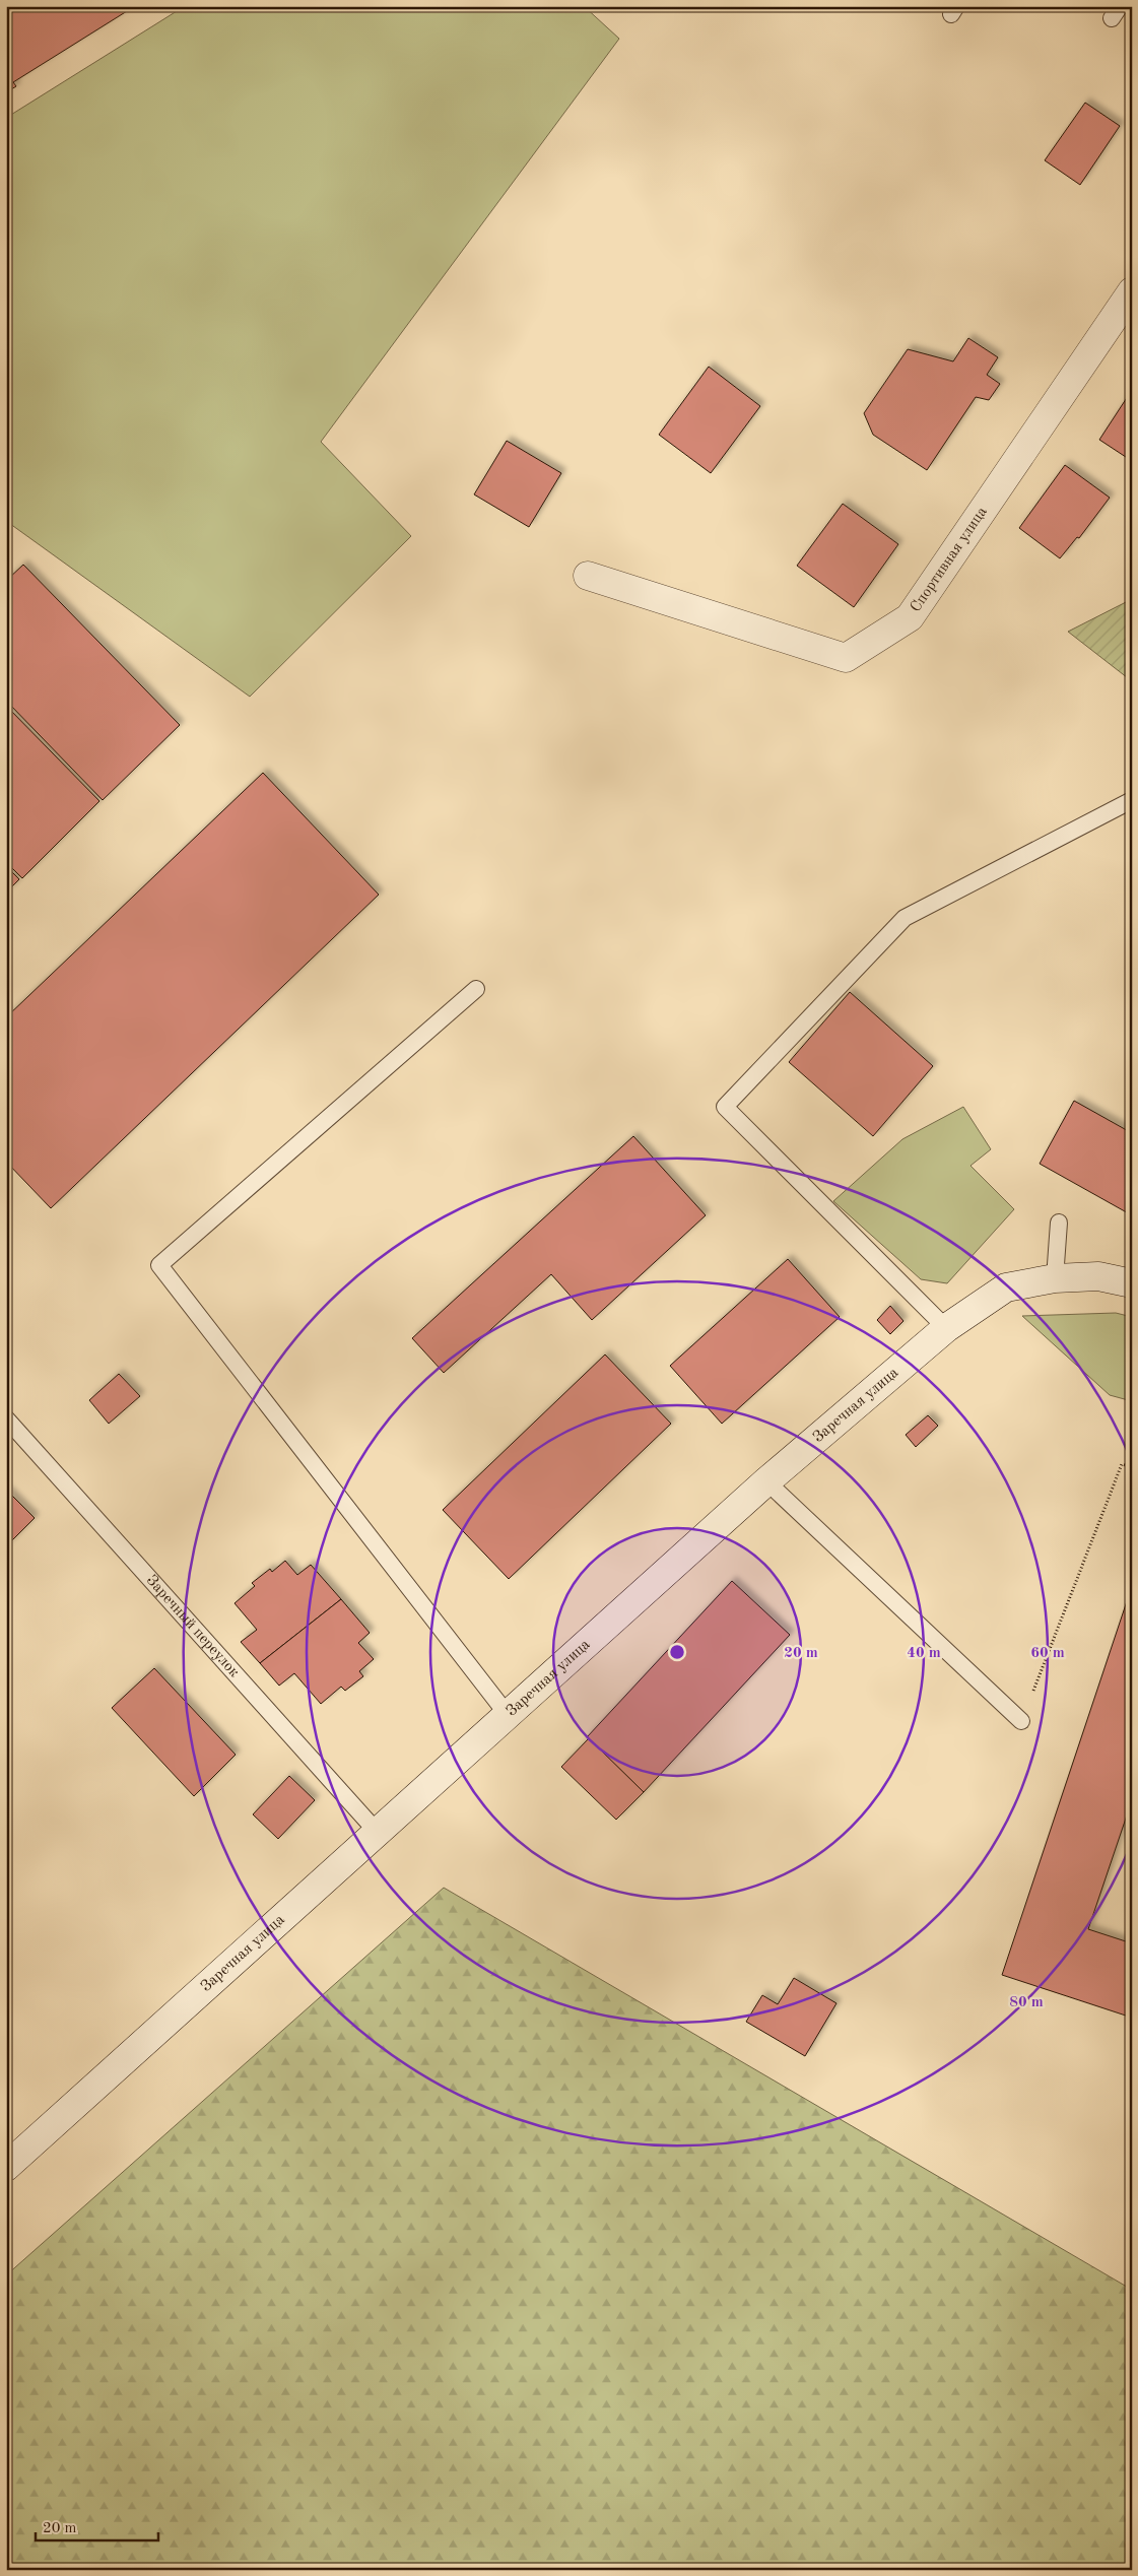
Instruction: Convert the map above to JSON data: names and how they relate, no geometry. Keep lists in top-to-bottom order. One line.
{"streets":{"main road":["Спортивная улица","Заречная улица"],"lane":["Заречный переулок"]},"crossings":[["Заречная улица","Заречный переулок"]],"scale_bar":"20 m","rings":["20 m","40 m","60 m","80 m"]}
